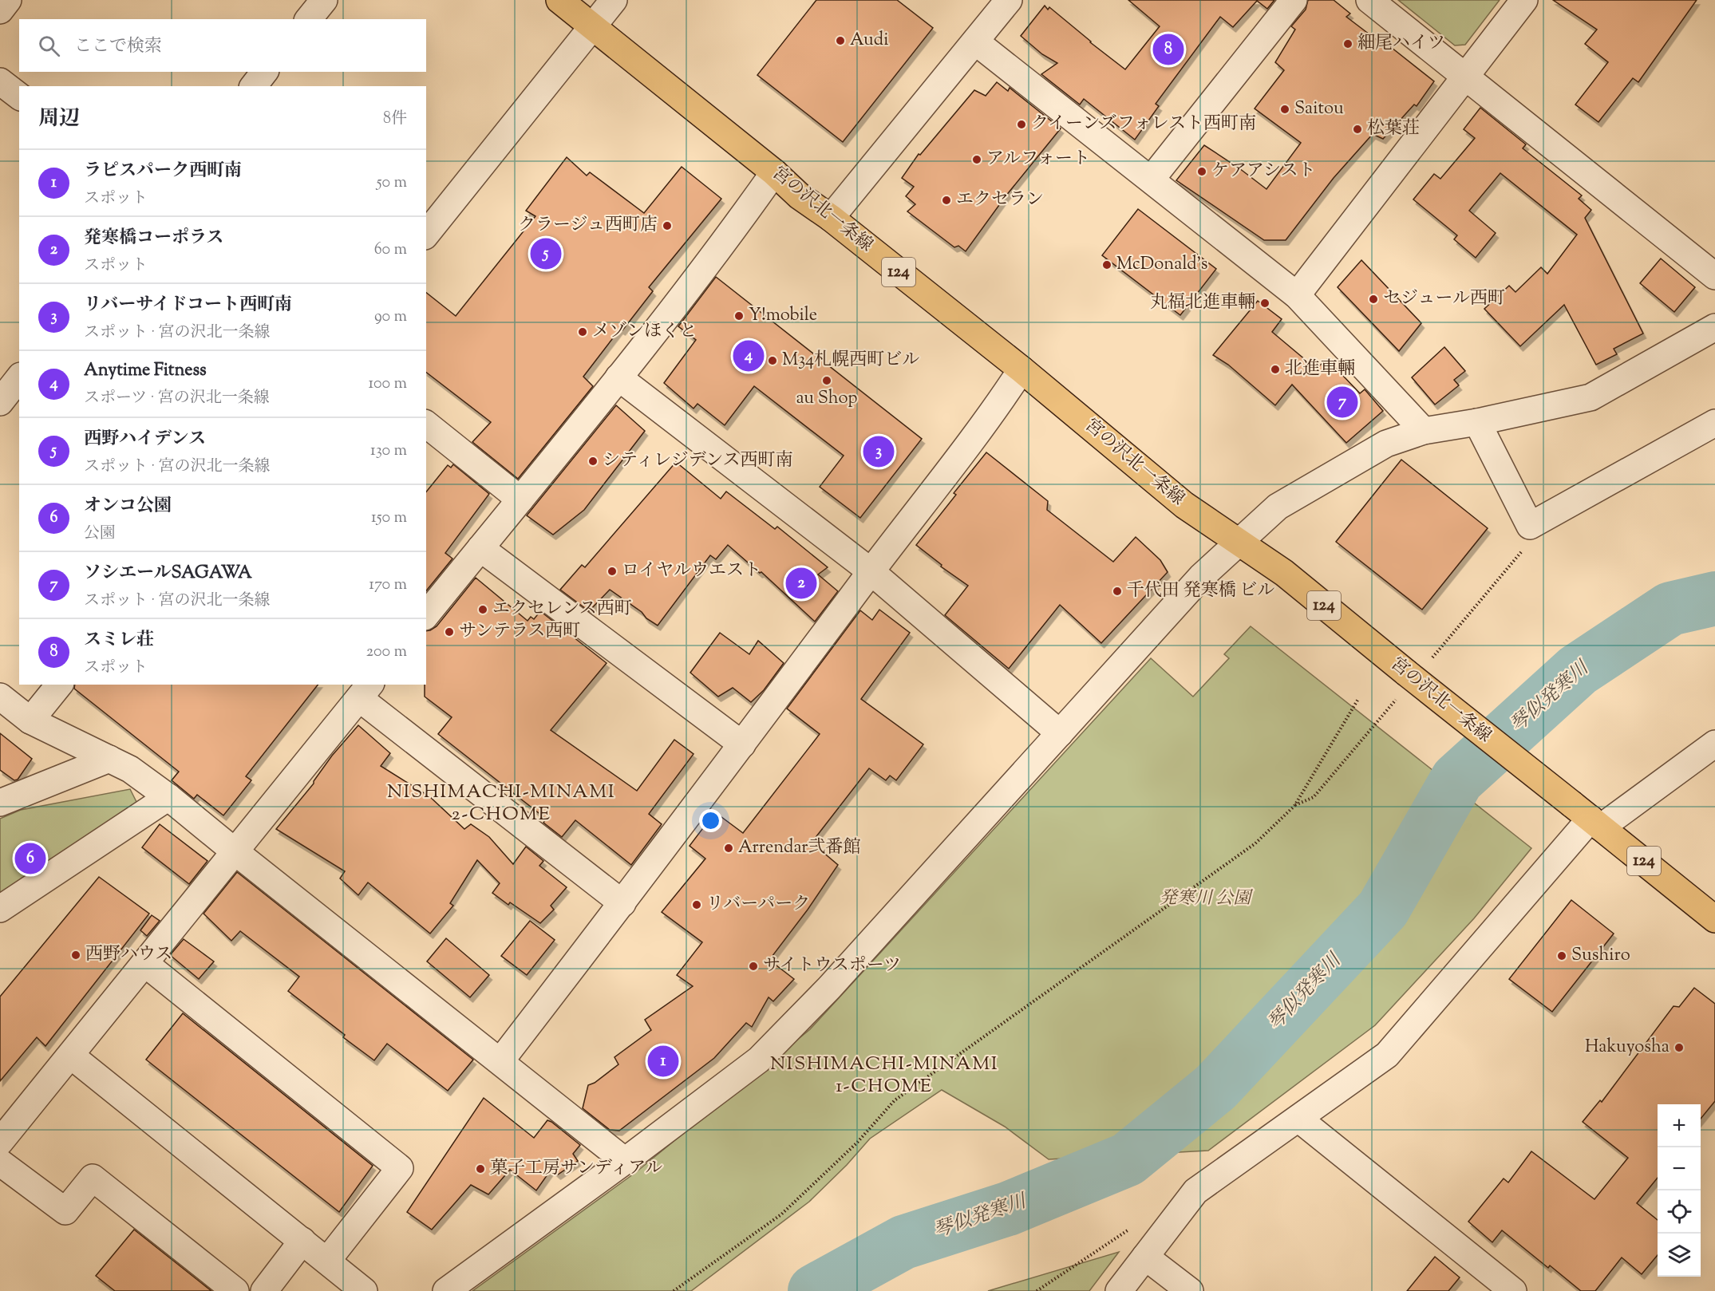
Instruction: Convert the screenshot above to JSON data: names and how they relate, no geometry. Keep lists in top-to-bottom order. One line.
{"streets":{"main road":["宮の沢北一条線","124"]},"districts":["NISHIMACHI-MINAMI 2-CHOME","NISHIMACHI-MINAMI 1-CHOME"],"water":["琴似発寒川"],"parks":["発寒川 公園"],"places":["Audi","細尾ハイツ","Saitou","クイーンズフォレスト西町南","松葉荘","アルフォート","ケアアシスト","エクセラン","クラージュ西町店","McDonald's","セジュール西町","丸福北進車輛","Y!mobile","メゾンほくと","M34札幌西町ビル","北進車輛","au Shop","シティレジデンス西町南","ロイヤルウエスト","千代田 発寒橋 ビル","エクセレンス西町","サンテラス西町","Arrendar弐番館","リバーパーク","西野ハウス","Sushiro","サイトウスポーツ","Hakuyosha","菓子工房サンディアル"],"page":{"search":"ここで検索","pins":["8","5","4","7","3","2","6","1"],"heading":["周辺","8件"],"list":[{"mark":"1","name":"ラピスパーク西町南","note":"スポット","value":"50 m"},{"mark":"2","name":"発寒橋コーポラス","note":"スポット","value":"60 m"},{"mark":"3","name":"リバーサイドコート西町南","note":"スポット · 宮の沢北一条線","value":"90 m"},{"mark":"4","name":"Anytime Fitness","note":"スポーツ · 宮の沢北一条線","value":"100 m"},{"mark":"5","name":"西野ハイデンス","note":"スポット · 宮の沢北一条線","value":"130 m"},{"mark":"6","name":"オンコ公園","note":"公園","value":"150 m"},{"mark":"7","name":"ソシエールSAGAWA","note":"スポット · 宮の沢北一条線","value":"170 m"},{"mark":"8","name":"スミレ荘","note":"スポット","value":"200 m"}],"map_buttons":["+","−"]}}
